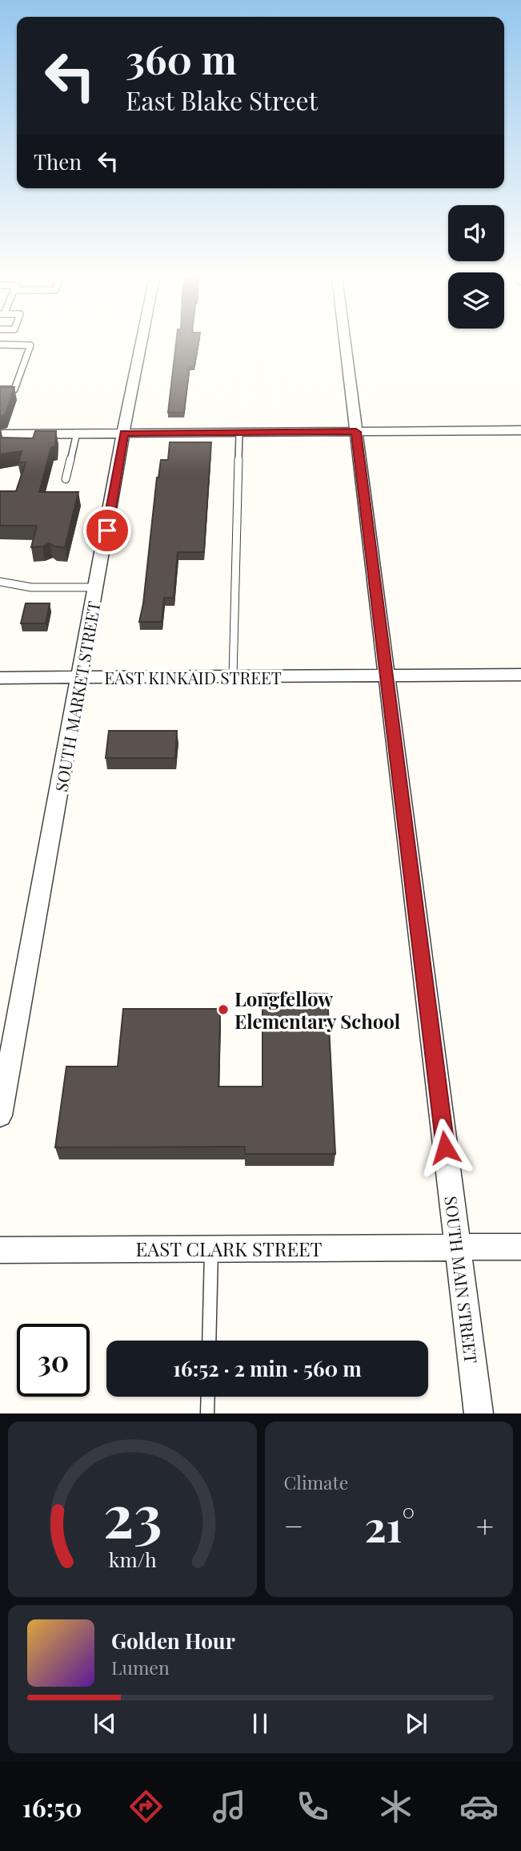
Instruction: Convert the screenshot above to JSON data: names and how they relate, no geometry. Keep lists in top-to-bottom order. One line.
{"streets":{"street":["EAST KINKAID STREET","SOUTH MARKET STREET","EAST CLARK STREET","SOUTH MAIN STREET"]},"crossings":[["EAST KINKAID STREET","SOUTH MARKET STREET"],["EAST KINKAID STREET","SOUTH MAIN STREET"],["EAST CLARK STREET","SOUTH MAIN STREET"]],"places":["Longfellow Elementary School"],"page":{"turn":["360 m","East Blake Street"],"then":"Then","limit":"30","trip":"16:52 · 2 min · 560 m","tile":"Climate","heat":["−","21°","+"],"song":["Golden Hour","Lumen"],"tabs":"16:50","gauge":["23","km/h"]}}
